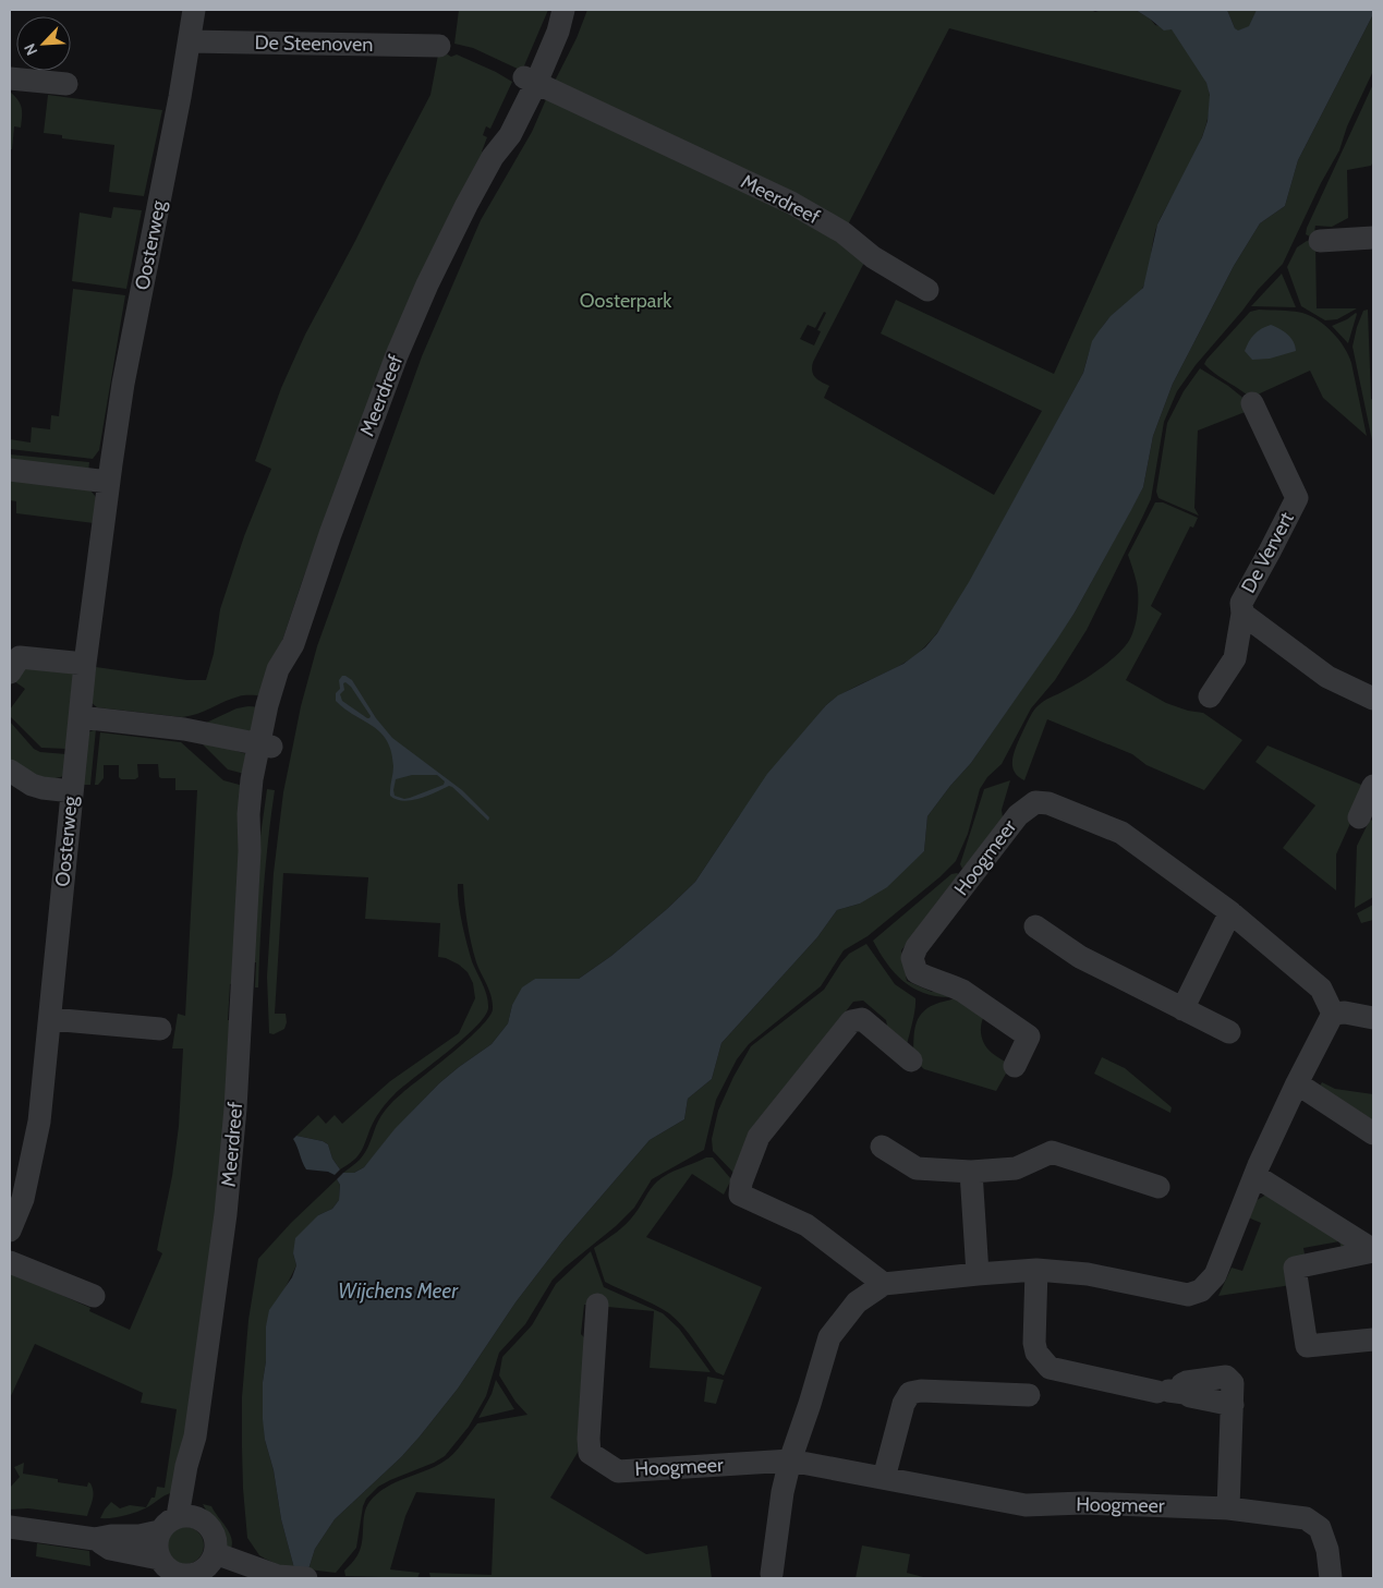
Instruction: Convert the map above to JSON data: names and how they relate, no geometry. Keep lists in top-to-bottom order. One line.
{"streets":{"street":["De Steenoven","Meerdreef","Oosterweg","De Ververt","Hoogmeer"]},"crossings":[["De Steenoven","Oosterweg"]],"water":["Wijchens Meer"],"parks":["Oosterpark"],"north":"bottom left"}
